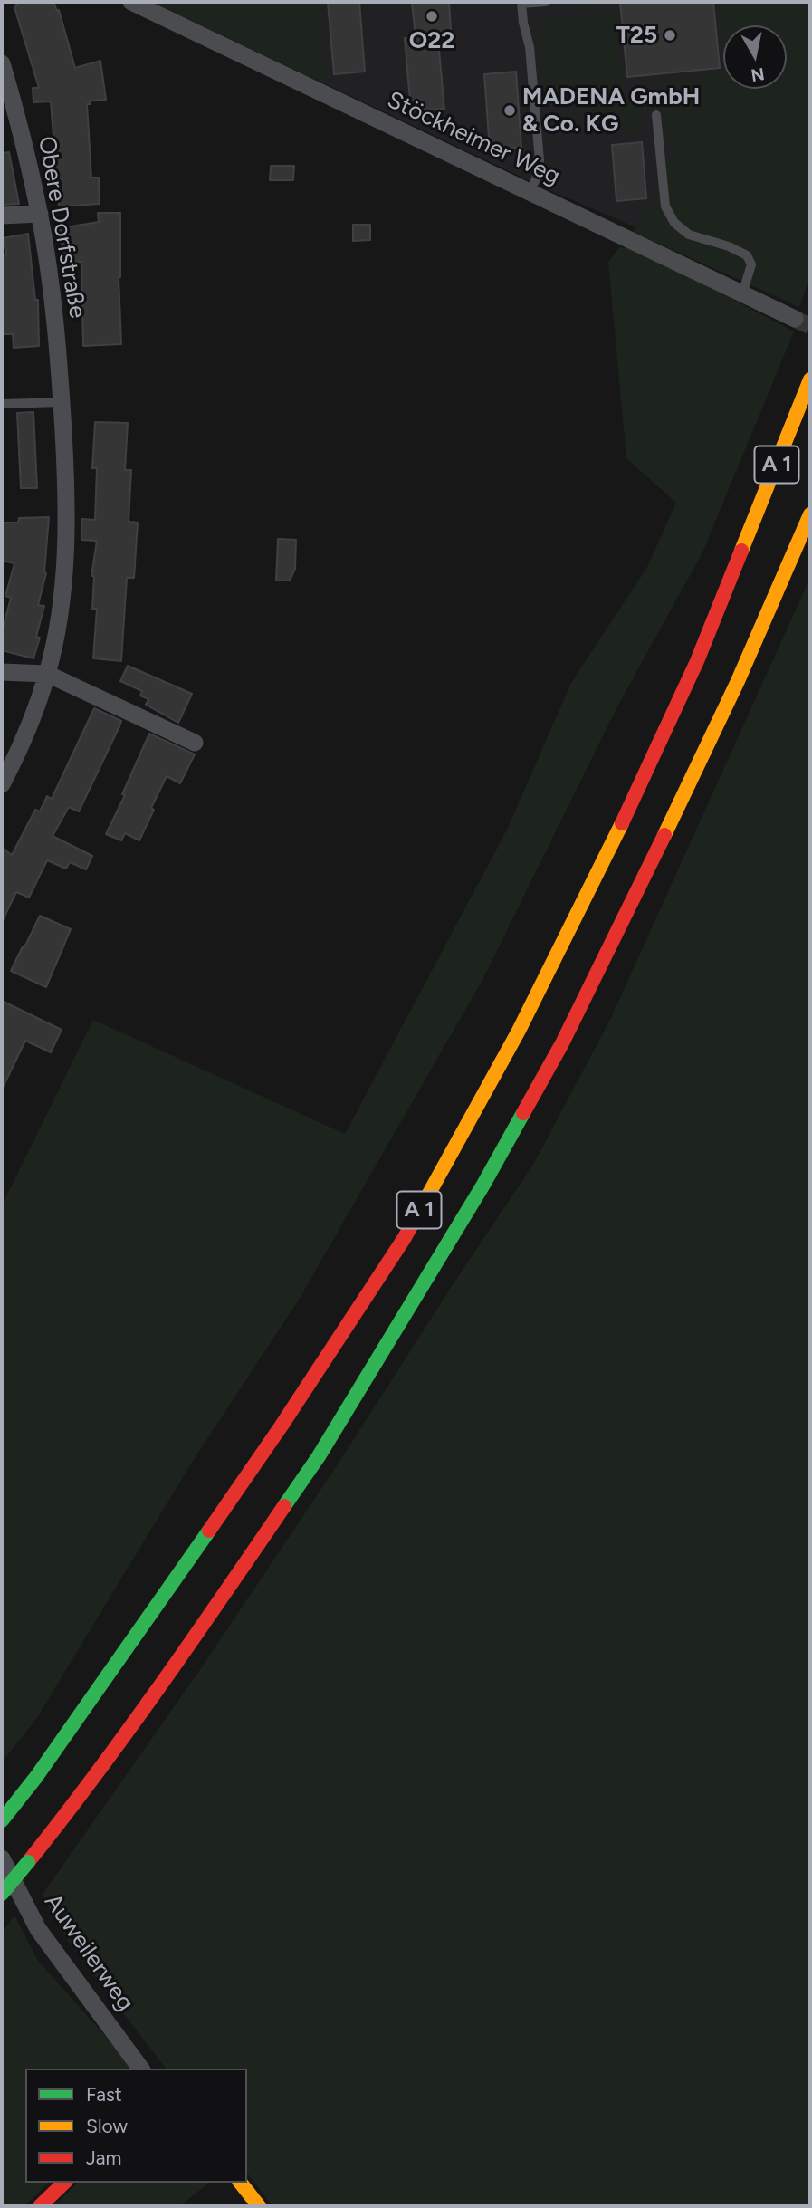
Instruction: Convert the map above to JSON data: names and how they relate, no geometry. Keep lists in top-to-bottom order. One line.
{"streets":{"main road":["A 1"],"street":["Stöckheimer Weg","Obere Dorfstraße","Auweilerweg"]},"places":["O22","T25","MADENA GmbH & Co. KG"],"legend":["Fast","Slow","Jam"],"north":"bottom"}
